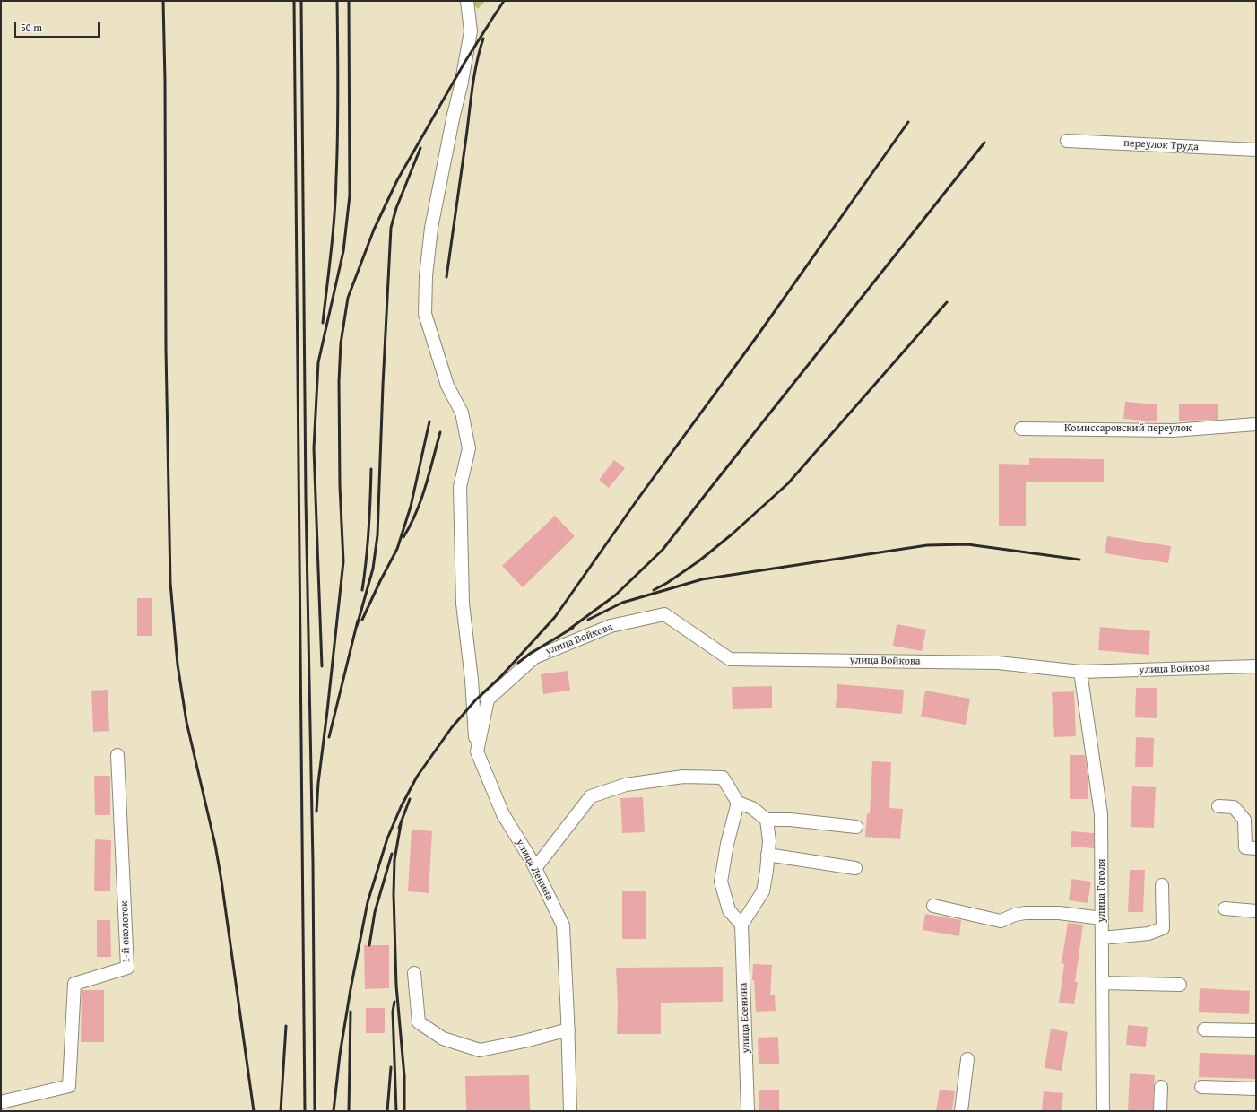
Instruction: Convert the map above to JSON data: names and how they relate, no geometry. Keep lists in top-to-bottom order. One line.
{"streets":{"street":["переулок Труда","Комиссаровский переулок","улица Войкова","улица Ленина","улица Гоголя","1-й околоток","улица Есенина"]},"crossings":[["улица Войкова","улица Ленина"],["улица Войкова","улица Гоголя"]],"scale_bar":"50 m"}
